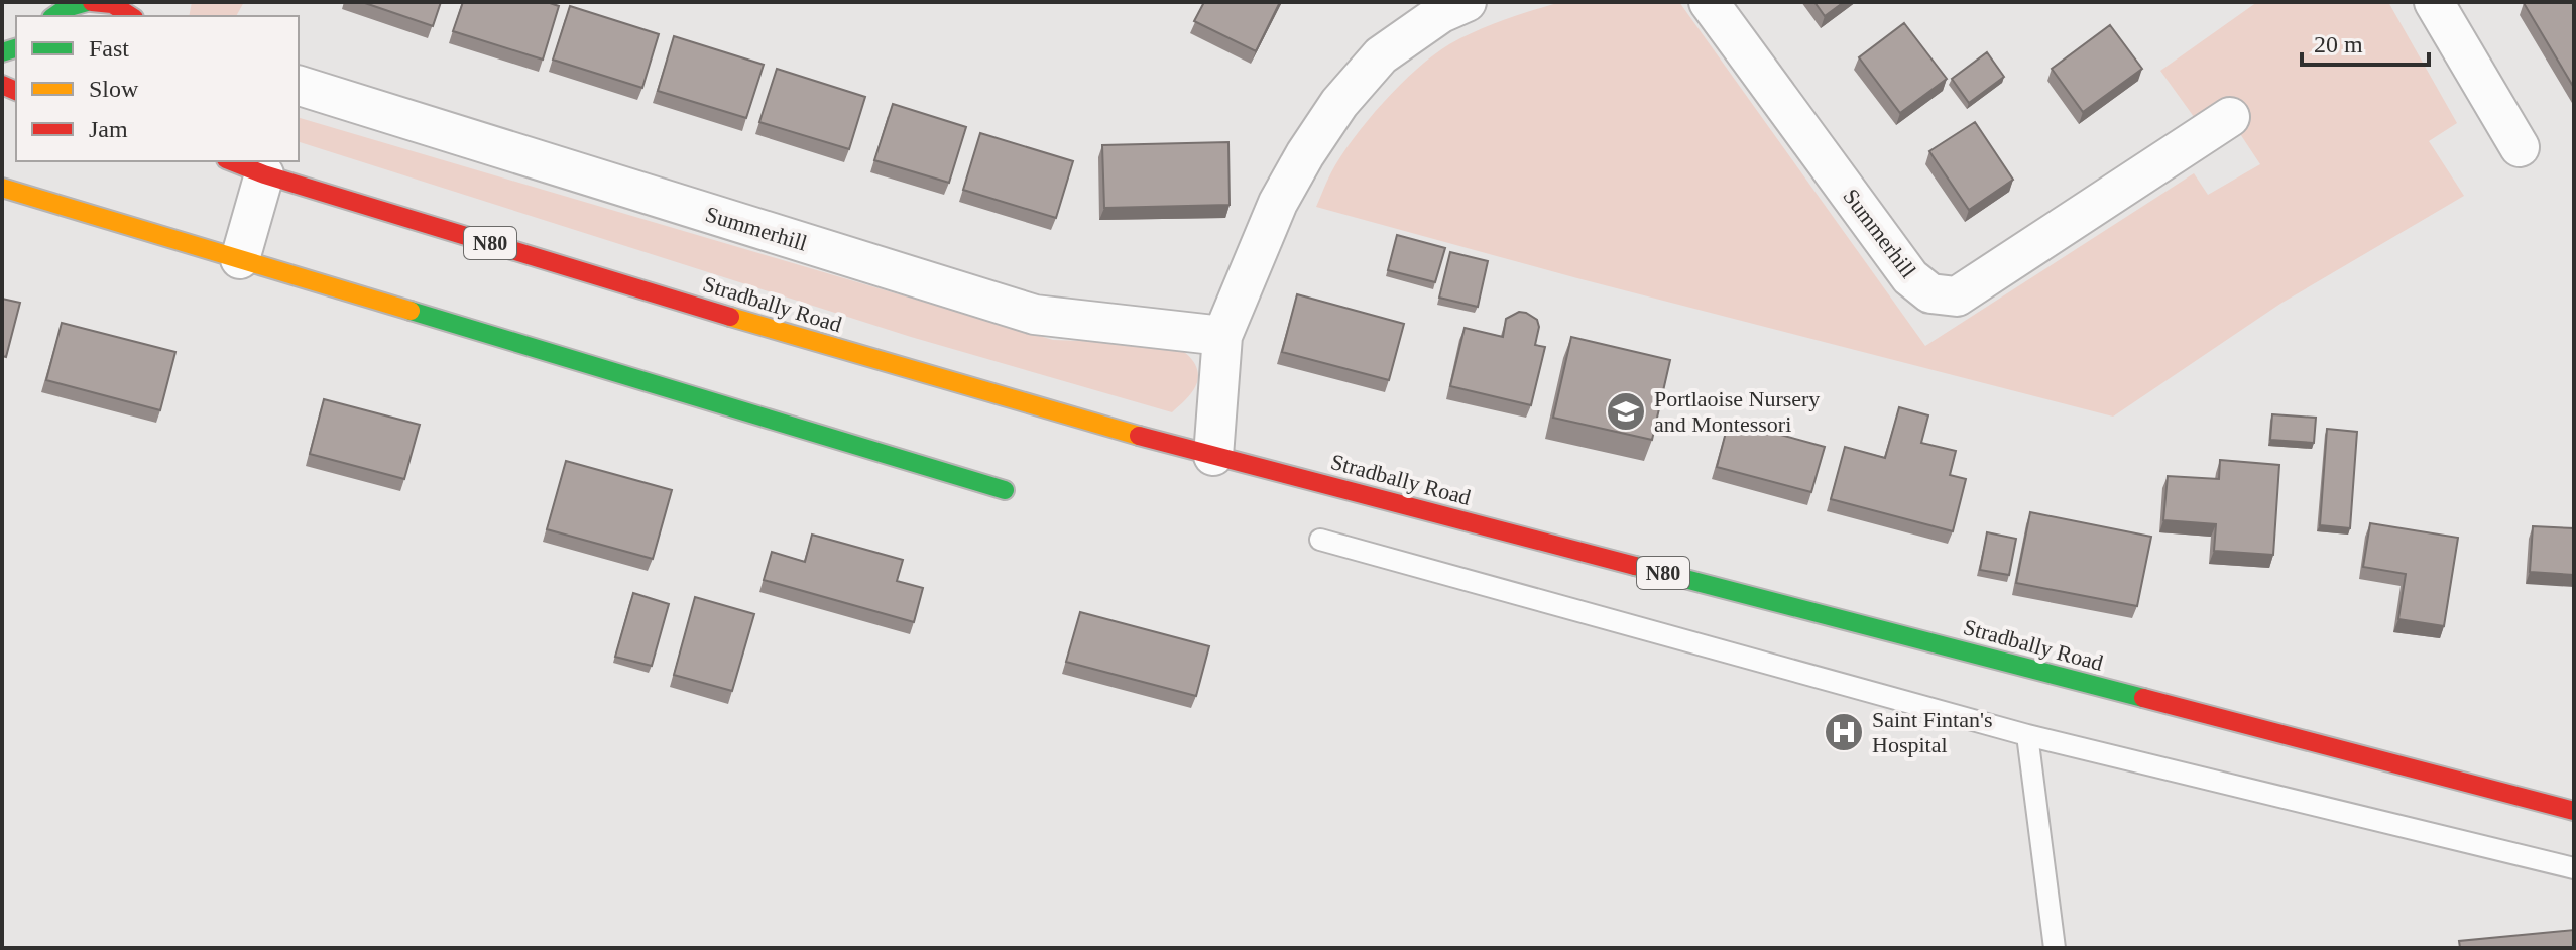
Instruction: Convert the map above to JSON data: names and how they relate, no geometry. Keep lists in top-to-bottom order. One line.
{"streets":{"main road":["N80","Stradbally Road"],"street":["Summerhill"]},"places":{"school or university":["Portlaoise Nursery and Montessori"],"hospital":["Saint Fintan's Hospital"]},"legend":["Fast","Slow","Jam"],"scale_bar":"20 m"}
